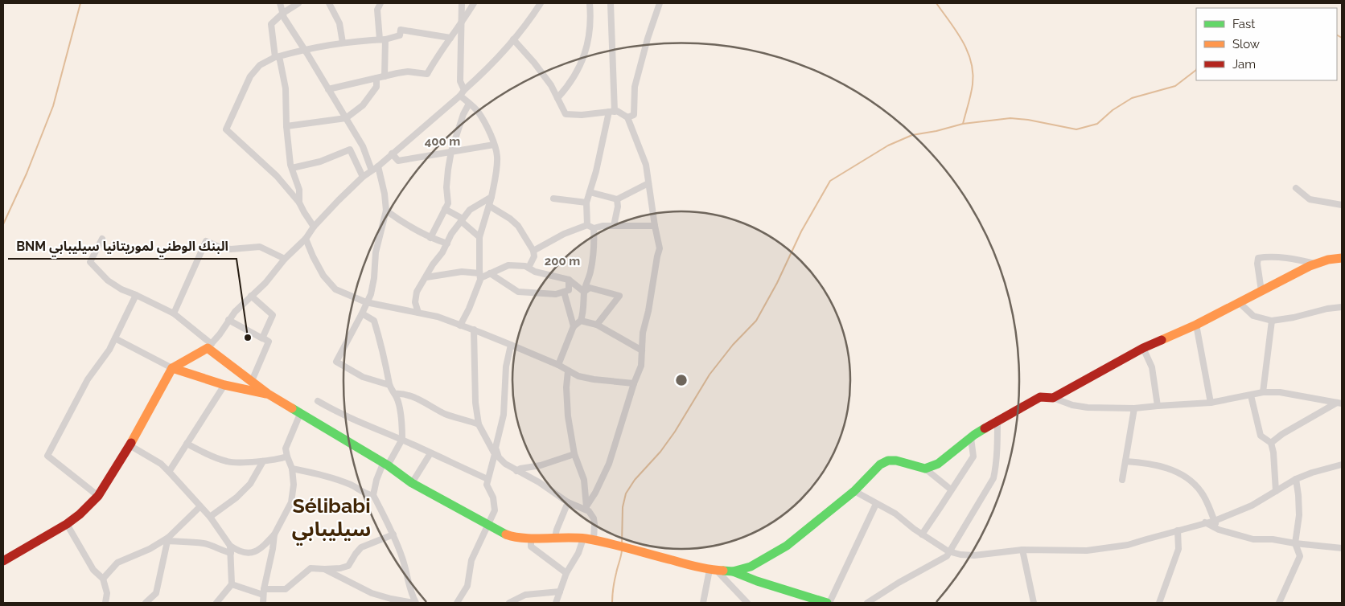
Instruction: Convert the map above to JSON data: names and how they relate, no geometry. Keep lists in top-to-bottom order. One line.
{"districts":["Sélibabi سيليبابي"],"places":["BNM البنك الوطني لموريتانيا سيليبابي"],"legend":["Fast","Slow","Jam"],"rings":["400 m","200 m"]}
